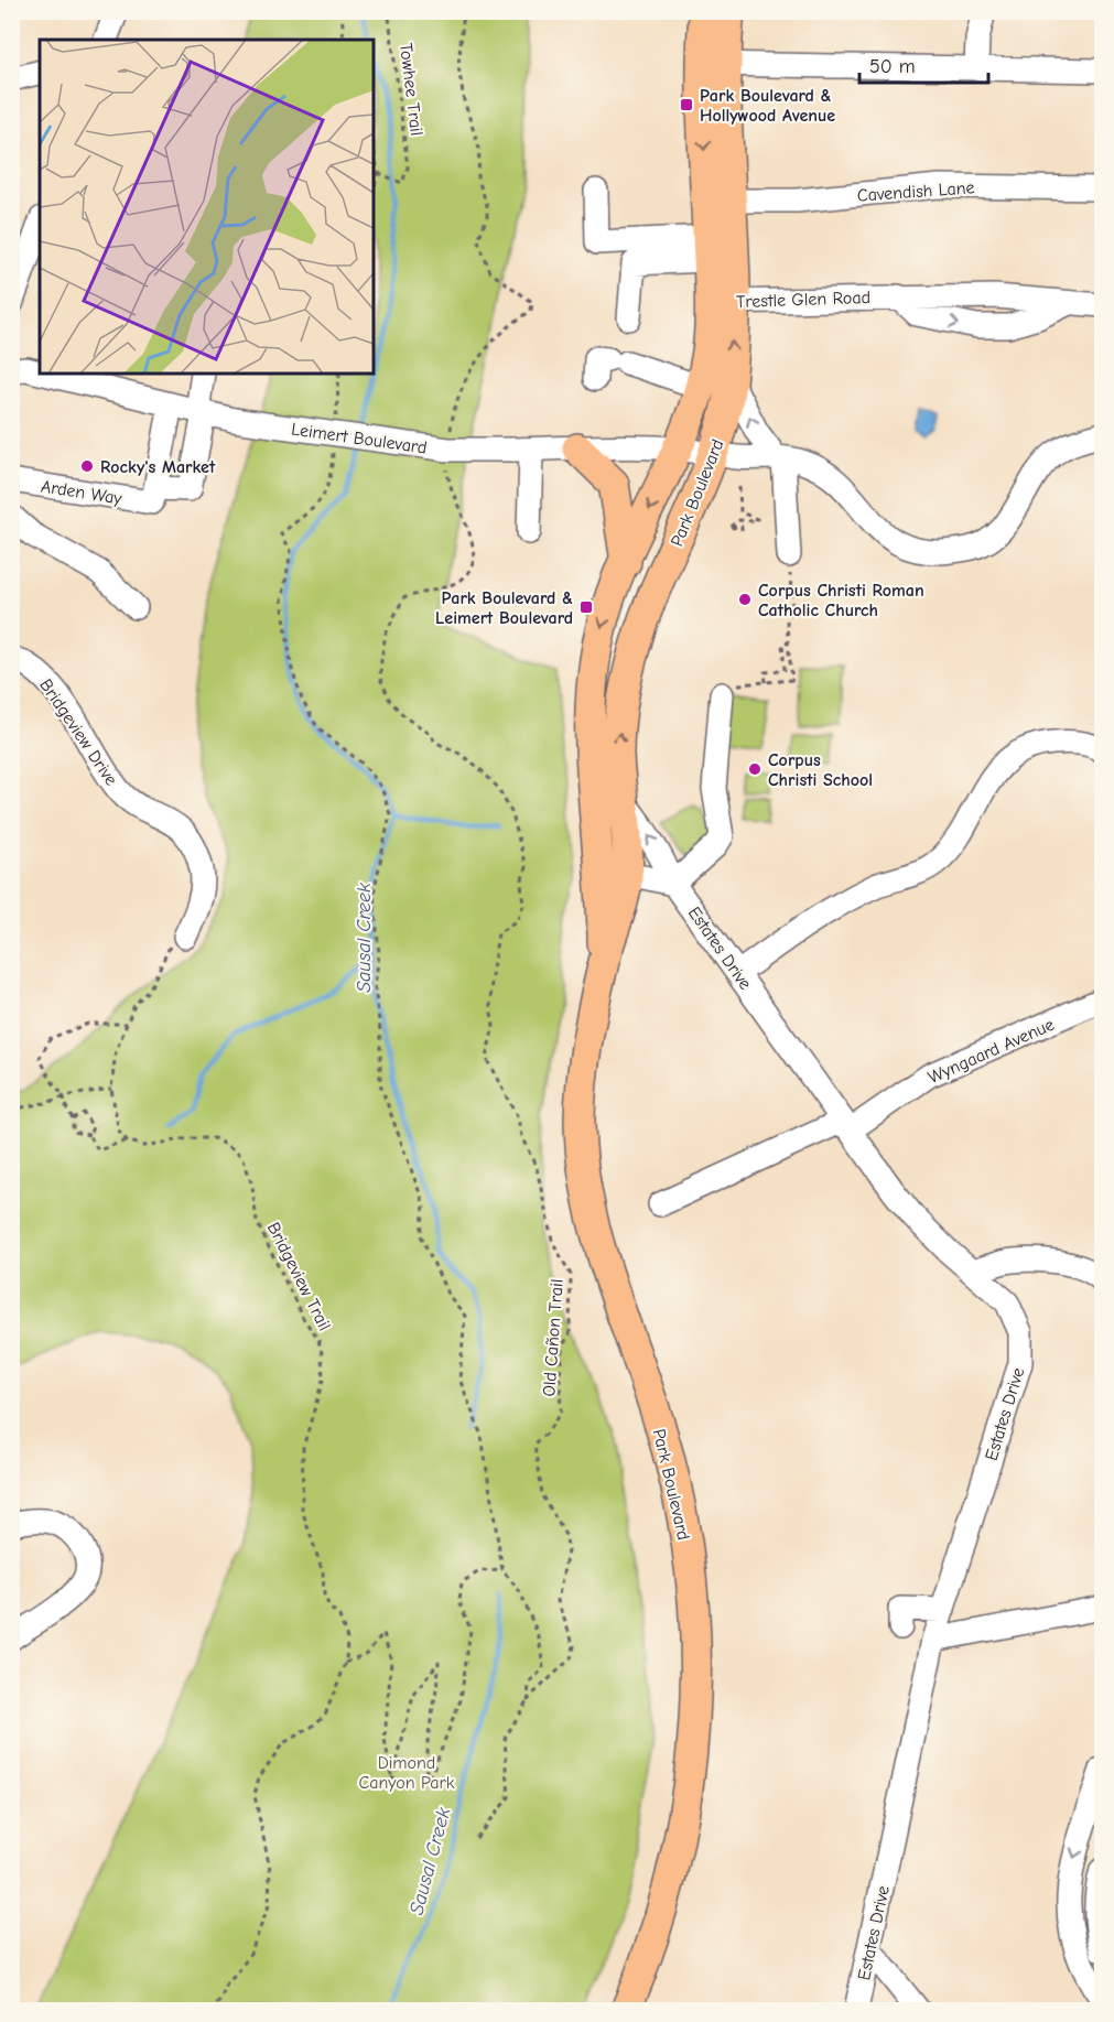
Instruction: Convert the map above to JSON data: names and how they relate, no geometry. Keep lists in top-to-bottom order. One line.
{"streets":{"main road":["Park Boulevard"],"street":["Cavendish Lane","Trestle Glen Road","Leimert Boulevard","Arden Way","Bridgeview Drive","Estates Drive","Wyngaard Avenue"],"path":["Towhee Trail","Bridgeview Trail","Old Cañon Trail"]},"crossings":[["Cavendish Lane","Park Boulevard"],["Trestle Glen Road","Park Boulevard"],["Leimert Boulevard","Arden Way"],["Leimert Boulevard","Park Boulevard"],["Park Boulevard","Estates Drive"],["Estates Drive","Wyngaard Avenue"]],"water":["Sausal Creek"],"parks":["Dimond Canyon Park"],"places":{"transit":["Park Boulevard & Hollywood Avenue","Park Boulevard & Leimert Boulevard"],"other":["Rocky's Market","Corpus Christi Roman Catholic Church","Corpus Christi School"]},"scale_bar":"50 m"}
